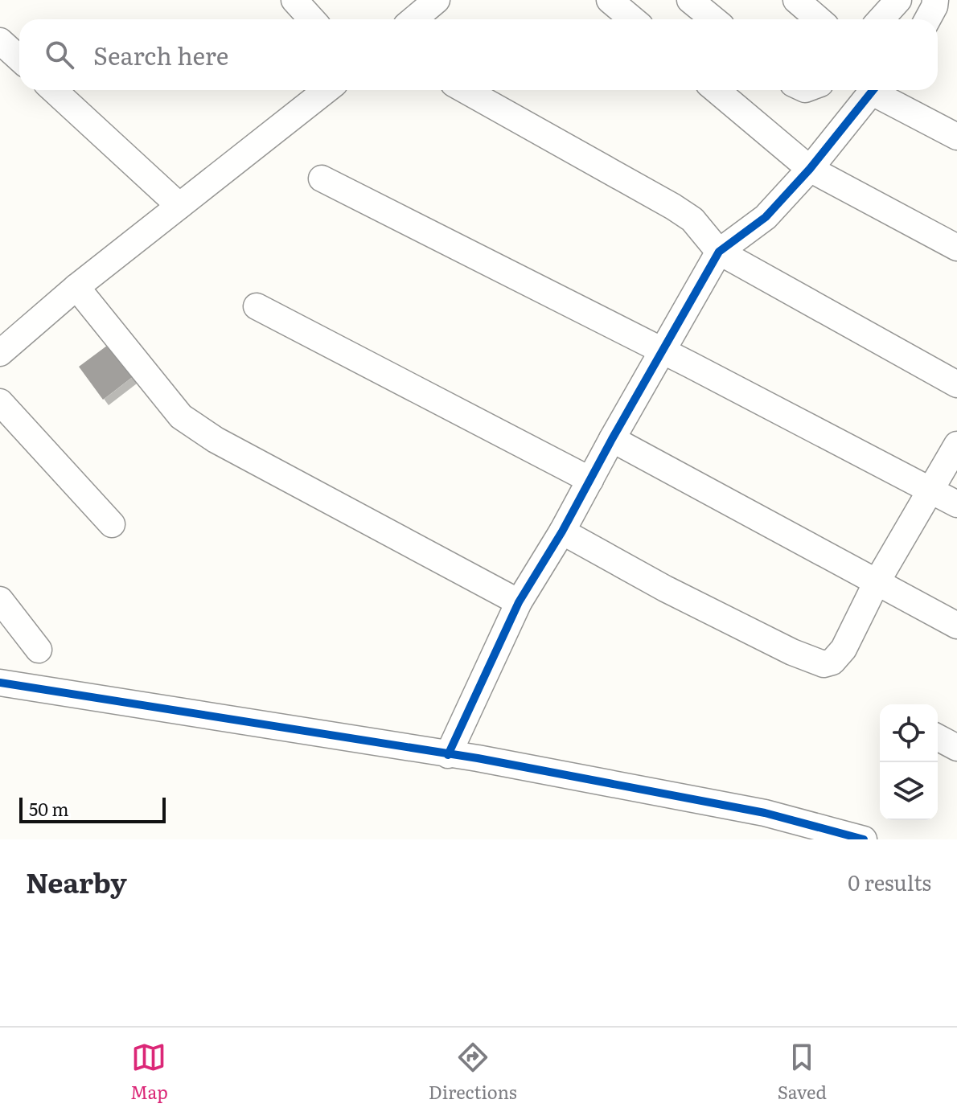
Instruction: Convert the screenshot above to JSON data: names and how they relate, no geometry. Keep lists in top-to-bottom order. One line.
{"scale_bar":"50 m","page":{"search":"Search here","scale":"50 m","heading":["Nearby","0 results"],"nav":["Map","Directions","Saved"]}}
